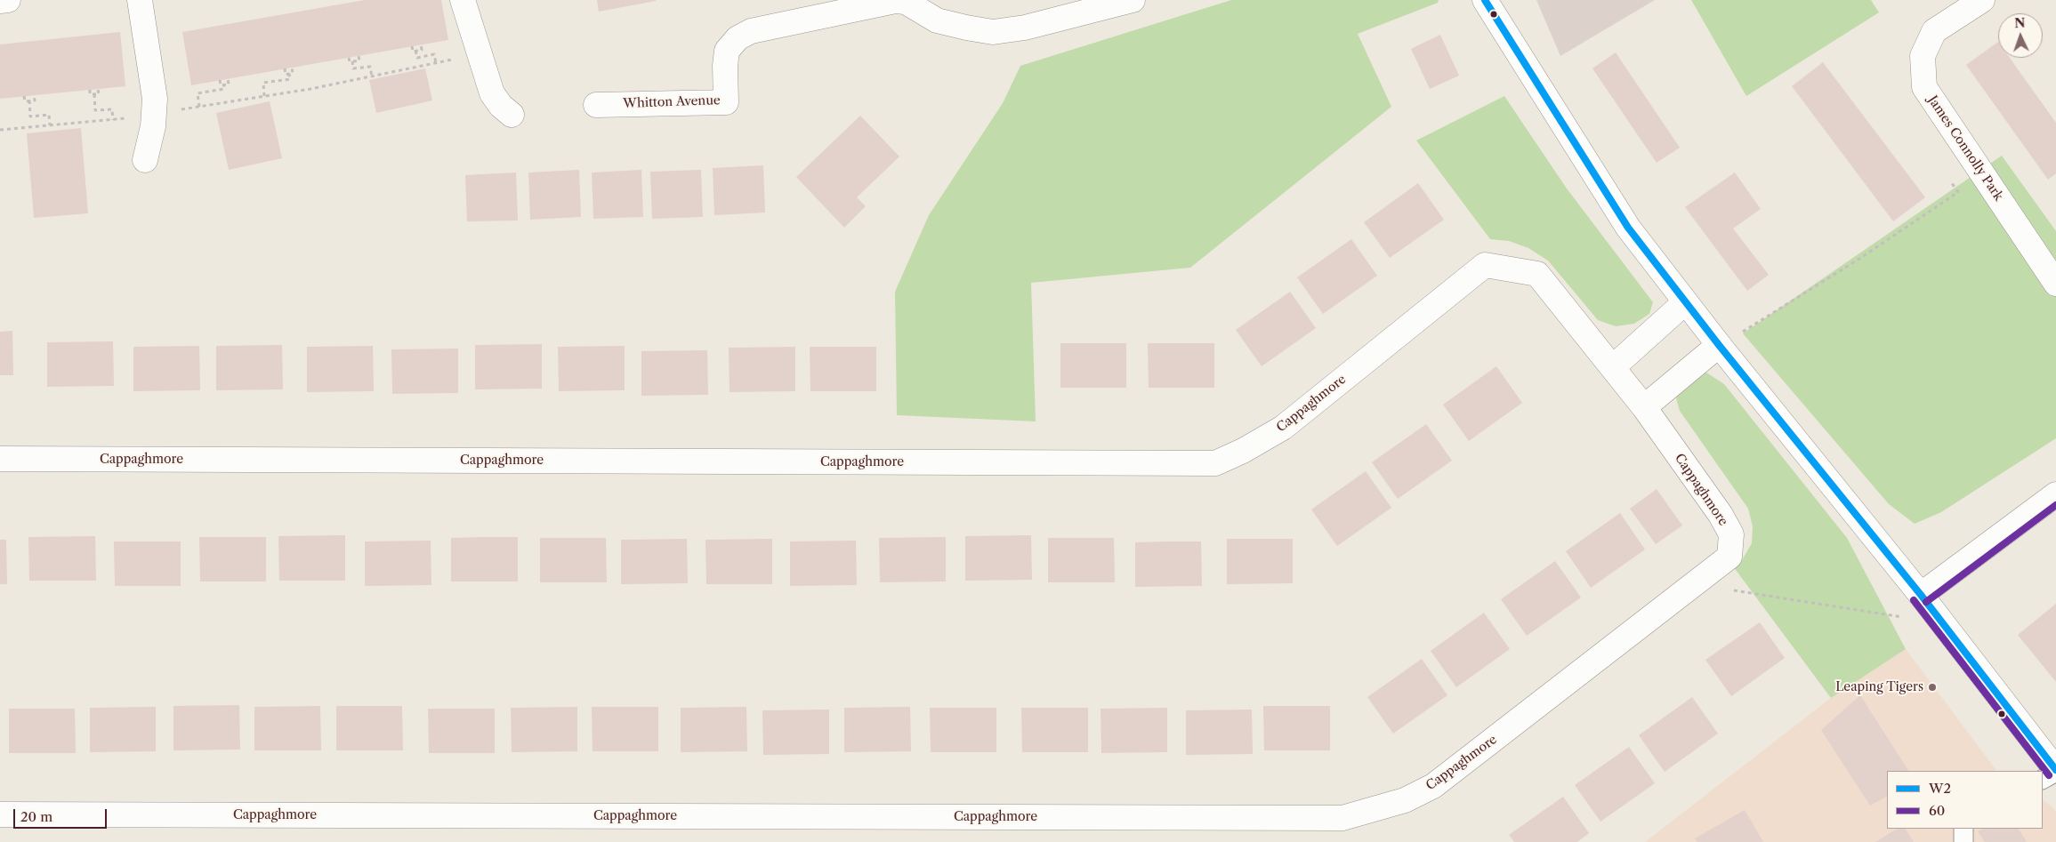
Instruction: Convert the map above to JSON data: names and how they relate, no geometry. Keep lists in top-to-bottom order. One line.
{"streets":{"street":["Whitton Avenue","James Connolly Park","Cappaghmore"]},"places":["Leaping Tigers"],"lines":["transit line W2","transit line 60"],"legend":["W2","60"],"scale_bar":"20 m","north":"top"}
